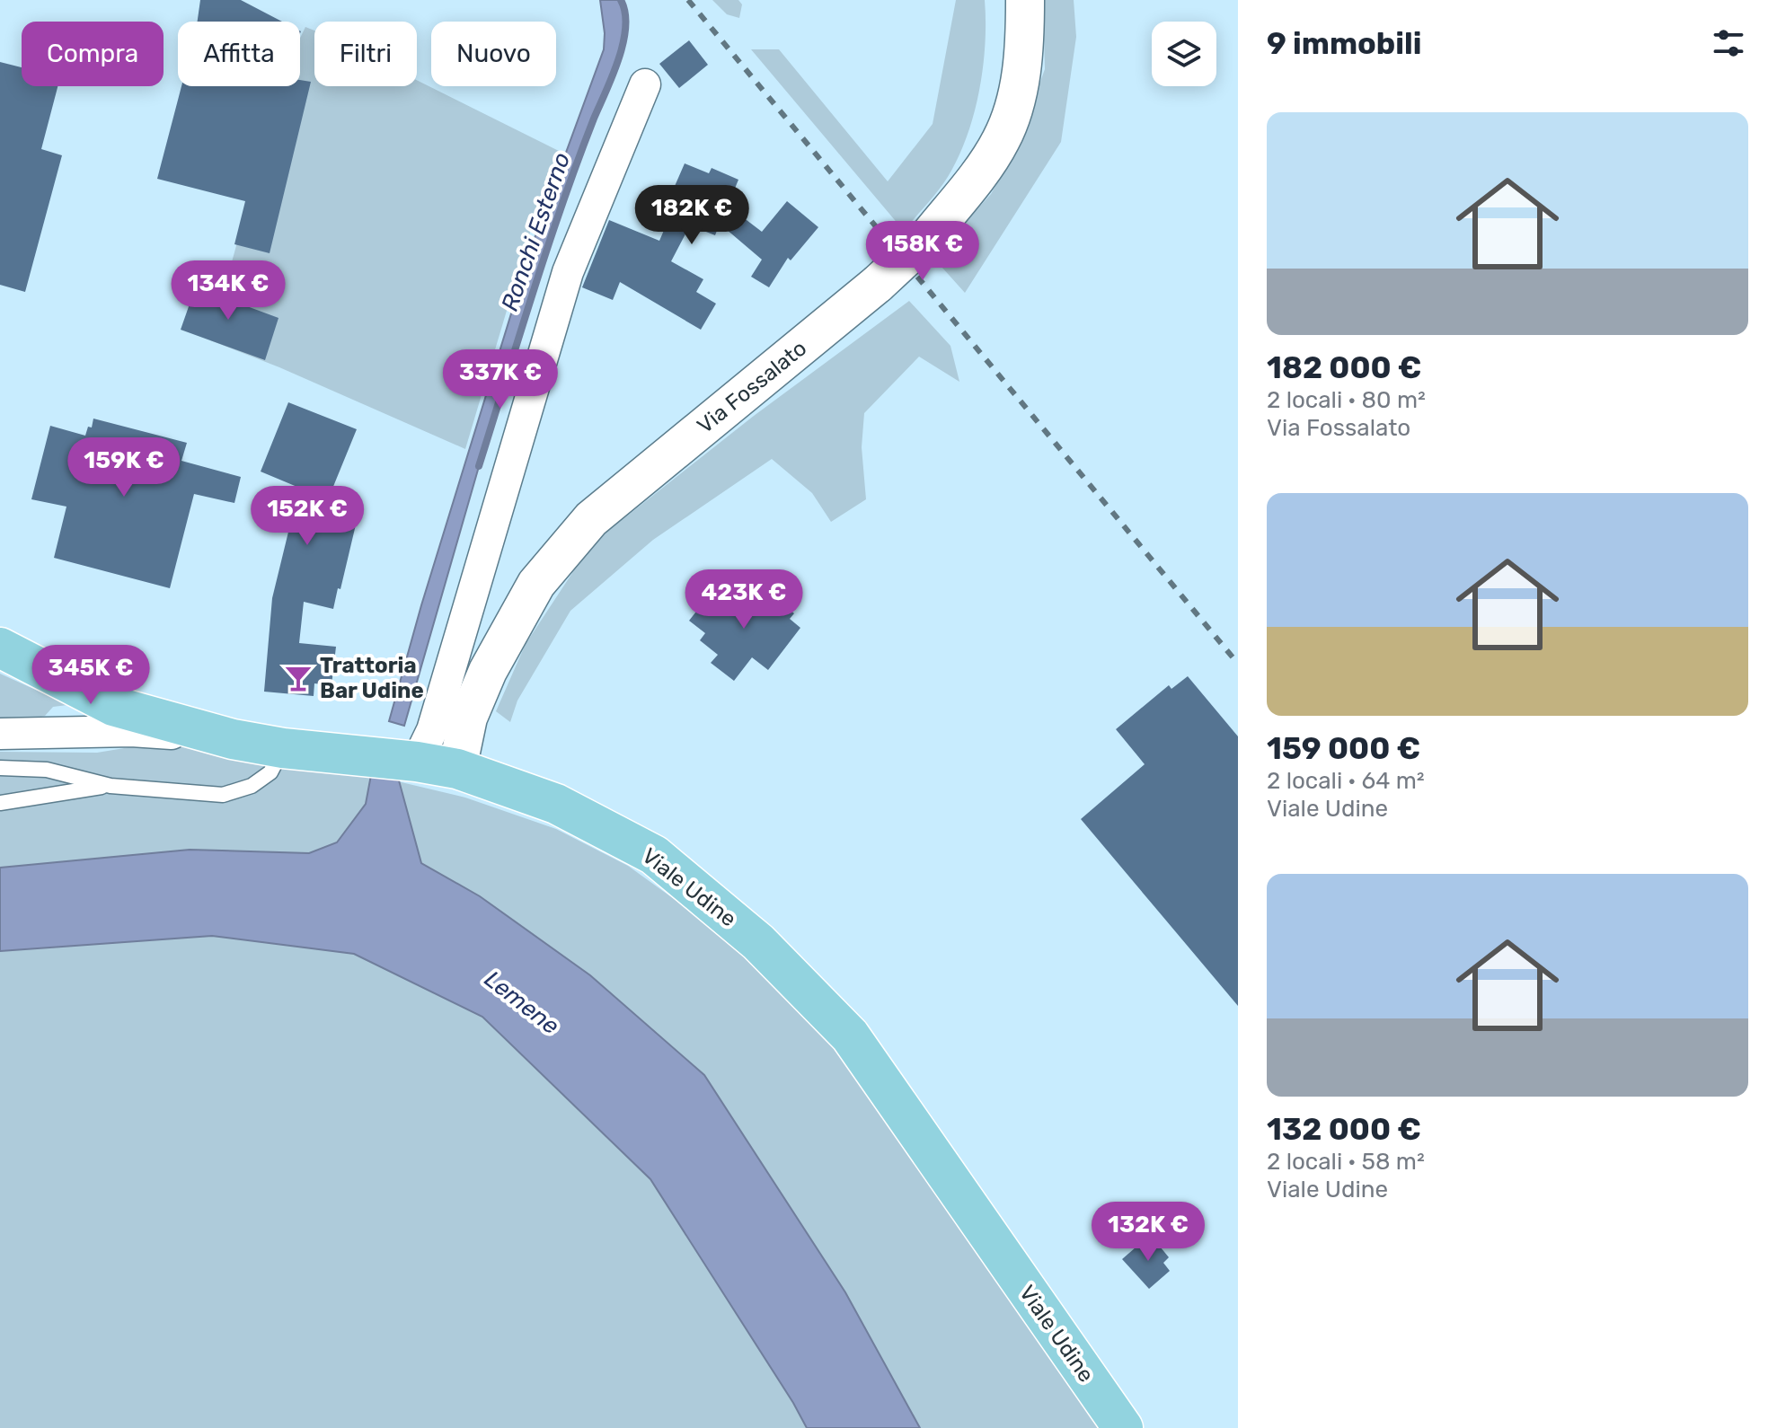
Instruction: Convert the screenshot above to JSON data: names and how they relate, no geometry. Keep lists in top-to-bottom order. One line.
{"streets":{"main road":["Viale Udine"],"street":["Via Fossalato"]},"crossings":[["Via Fossalato","Viale Udine"]],"water":["Ronchi Esterno","Lemene"],"places":{"bar":["Trattoria Bar Udine"]},"page":{"heading":"9 immobili","chip":["Compra","Affitta","Filtri","Nuovo"],"list":[{"name":"182 000 €","note":"2 locali · 80 m² · Via Fossalato"},{"name":"159 000 €","note":"2 locali · 64 m² · Viale Udine"},{"name":"132 000 €","note":"2 locali · 58 m² · Viale Udine"}],"price":["182K €","158K €","134K €","337K €","159K €","152K €","423K €","345K €","132K €"]}}
